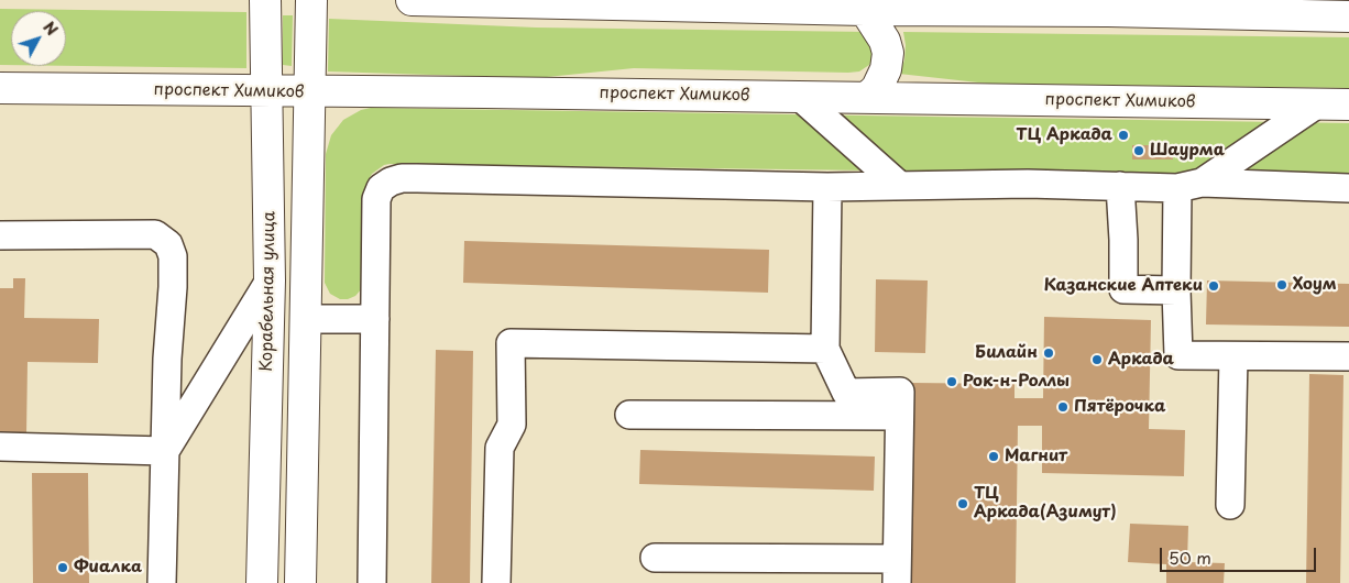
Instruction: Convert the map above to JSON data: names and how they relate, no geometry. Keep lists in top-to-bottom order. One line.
{"streets":{"main road":["проспект Химиков","Корабельная улица"]},"crossings":[["проспект Химиков","Корабельная улица"]],"places":["ТЦ Аркада","Шаурма","Хоум","Казанские Аптеки","Билайн","Аркада","Рок-н-Роллы","Пятёрочка","Магнит","ТЦ Аркада(Азимут)","Фиалка"],"scale_bar":"50 m","north":"top right"}
